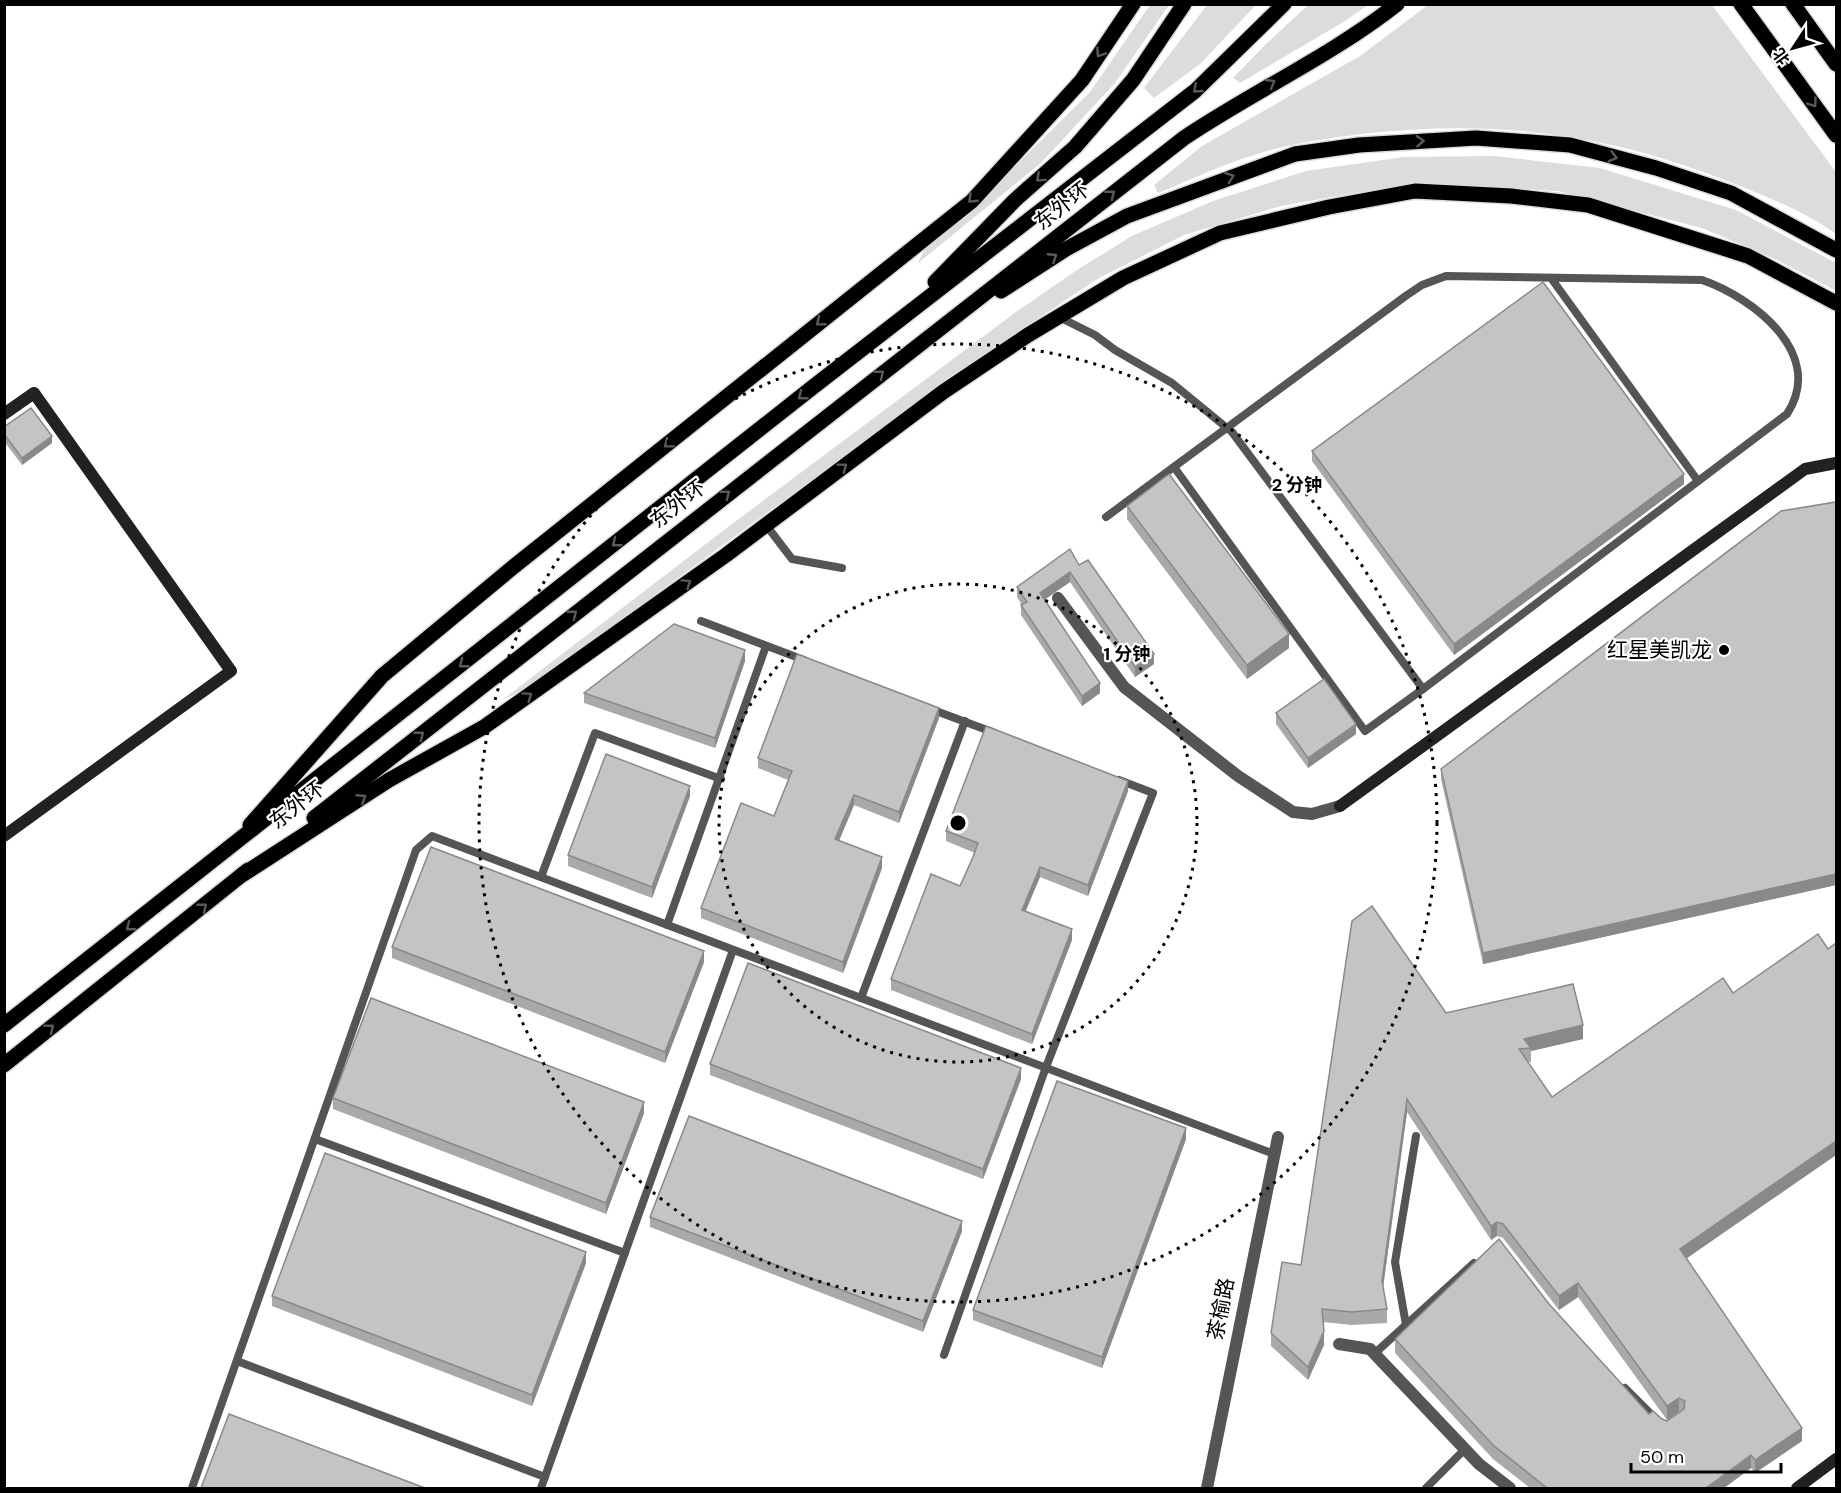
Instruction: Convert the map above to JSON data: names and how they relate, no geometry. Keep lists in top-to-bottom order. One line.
{"streets":{"main road":["东外环"],"street":["茶榆路"]},"places":["红星美凯龙"],"scale_bar":"50 m","north":"bottom left","rings":["2 分钟","1 分钟"]}
